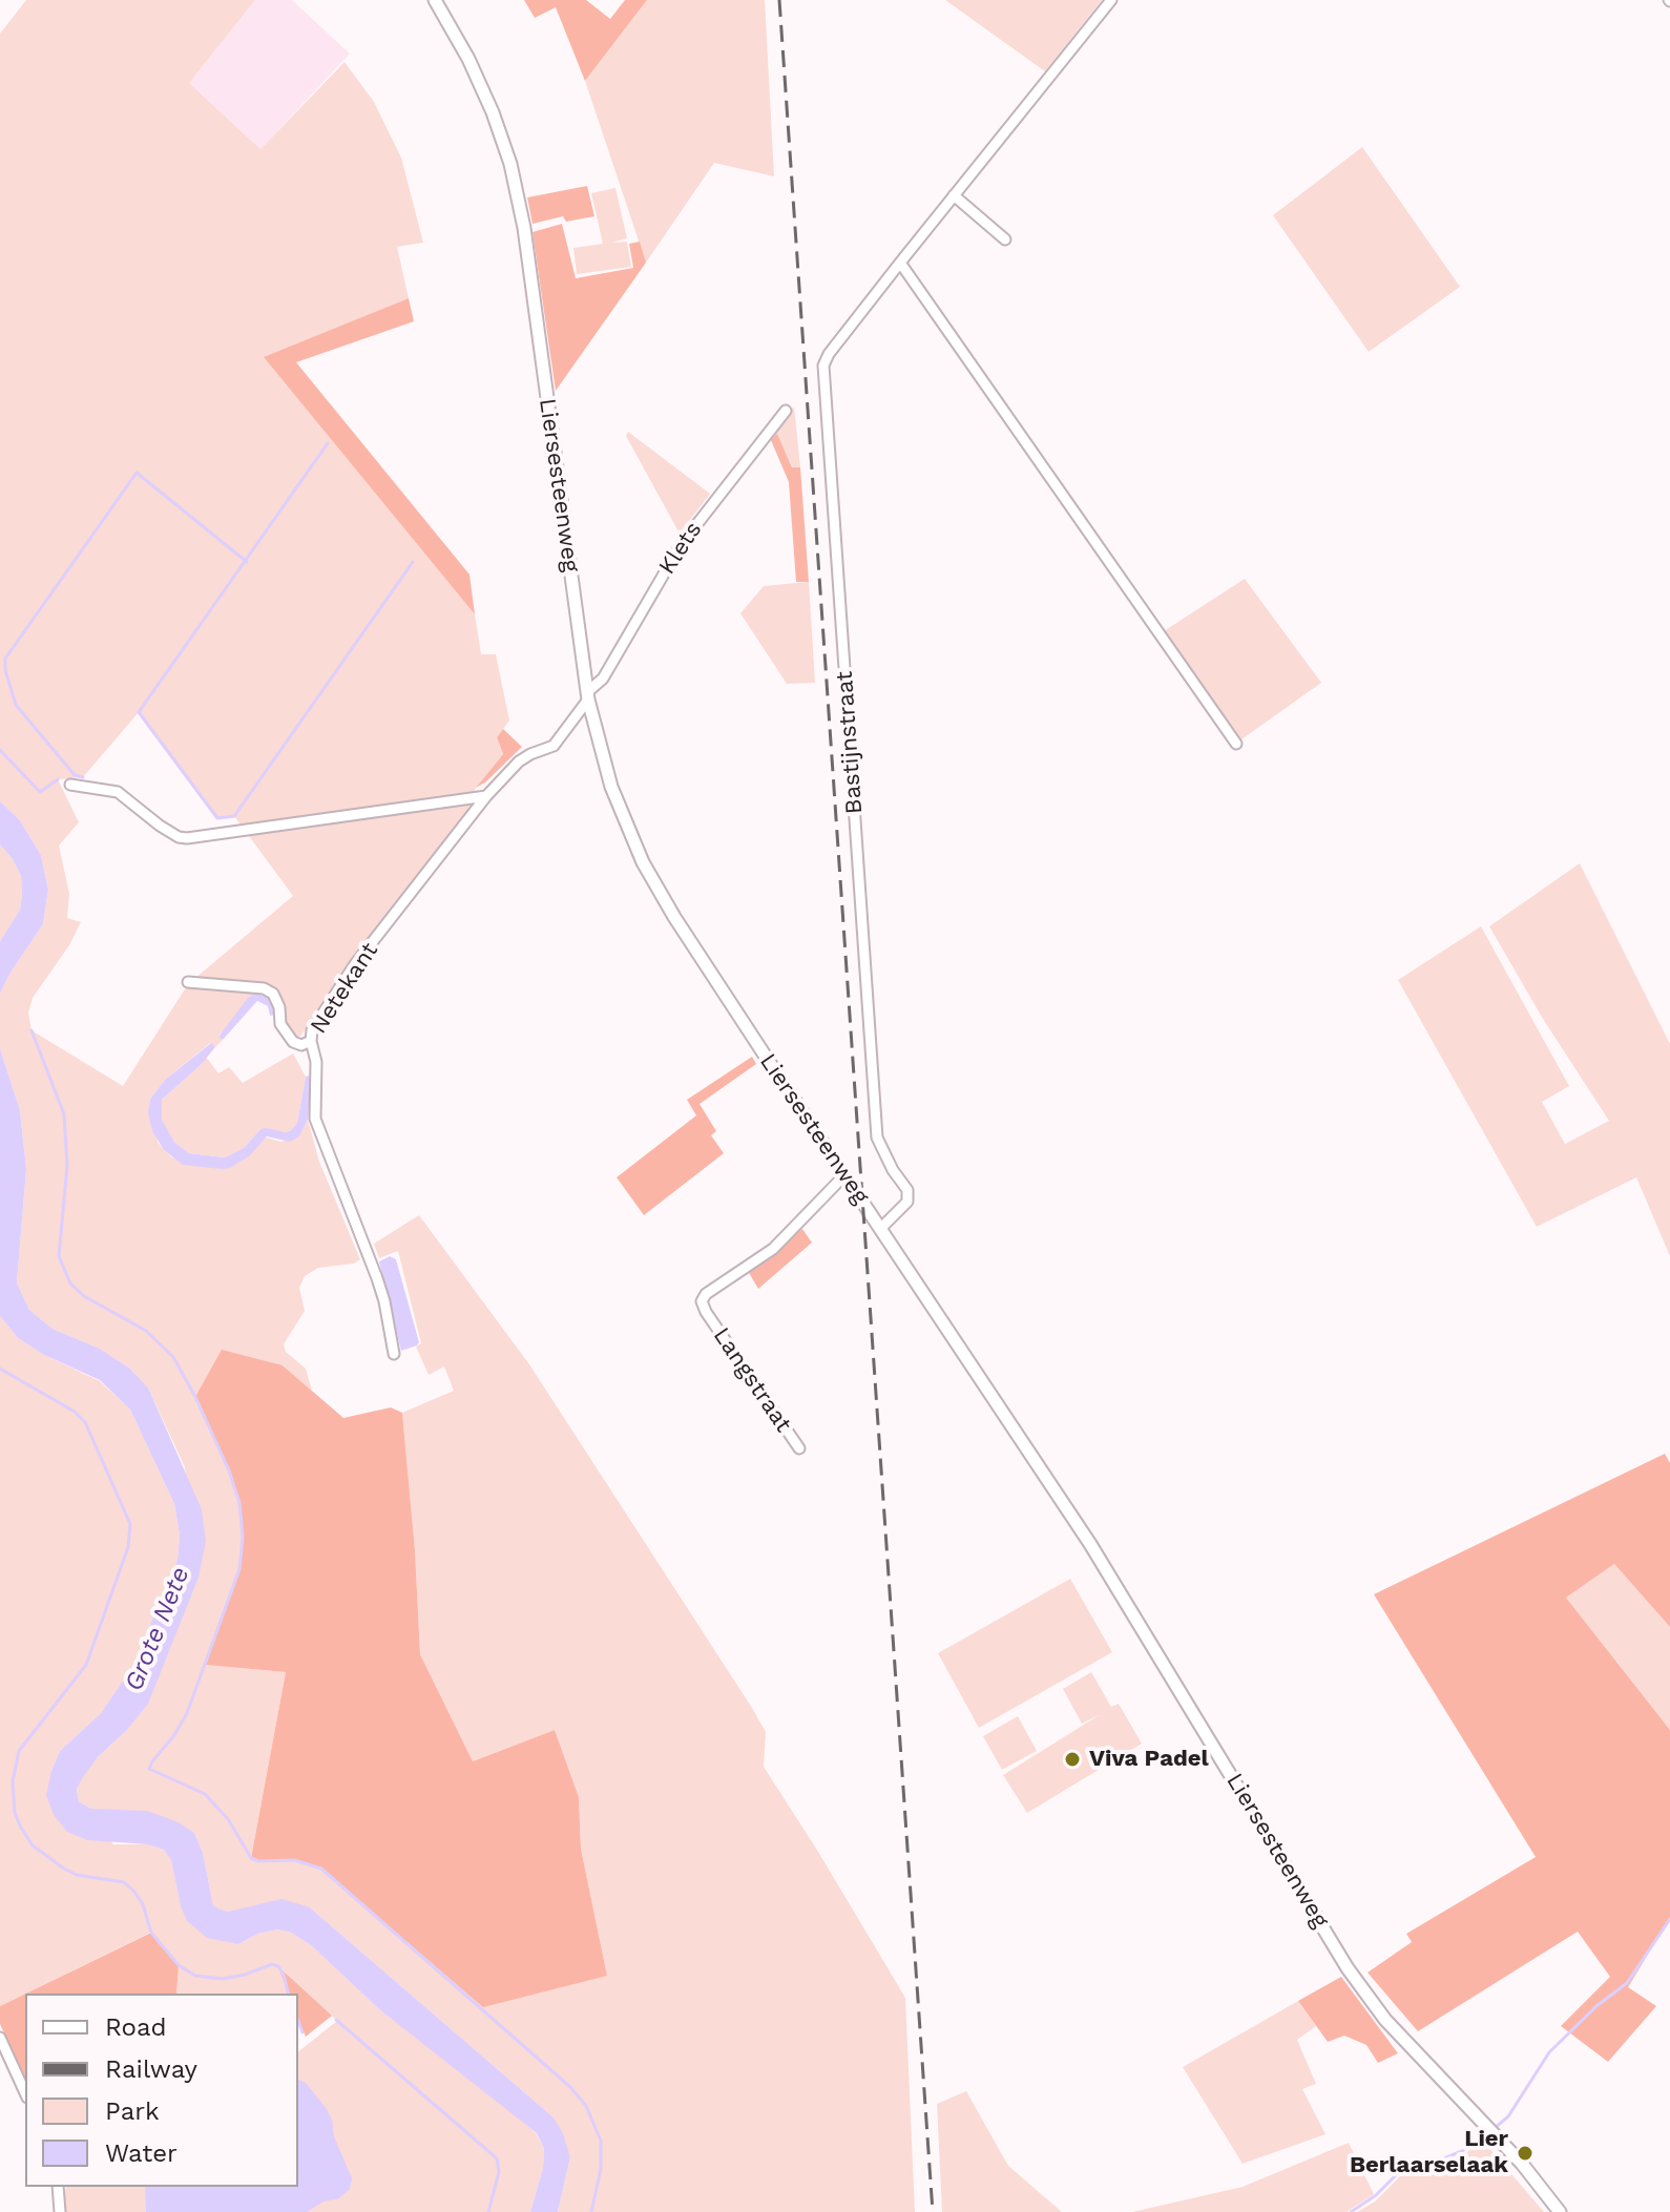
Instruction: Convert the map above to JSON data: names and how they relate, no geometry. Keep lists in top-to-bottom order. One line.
{"streets":{"street":["Liersesteenweg","Klets","Bastijnstraat","Netekant","Langstraat"]},"crossings":[["Liersesteenweg","Klets"],["Liersesteenweg","Bastijnstraat"],["Liersesteenweg","Netekant"],["Liersesteenweg","Langstraat"],["Klets","Netekant"]],"water":["Grote Nete"],"places":["Viva Padel","Lier Berlaarselaak"],"legend":["Road","Railway","Park","Water"]}
